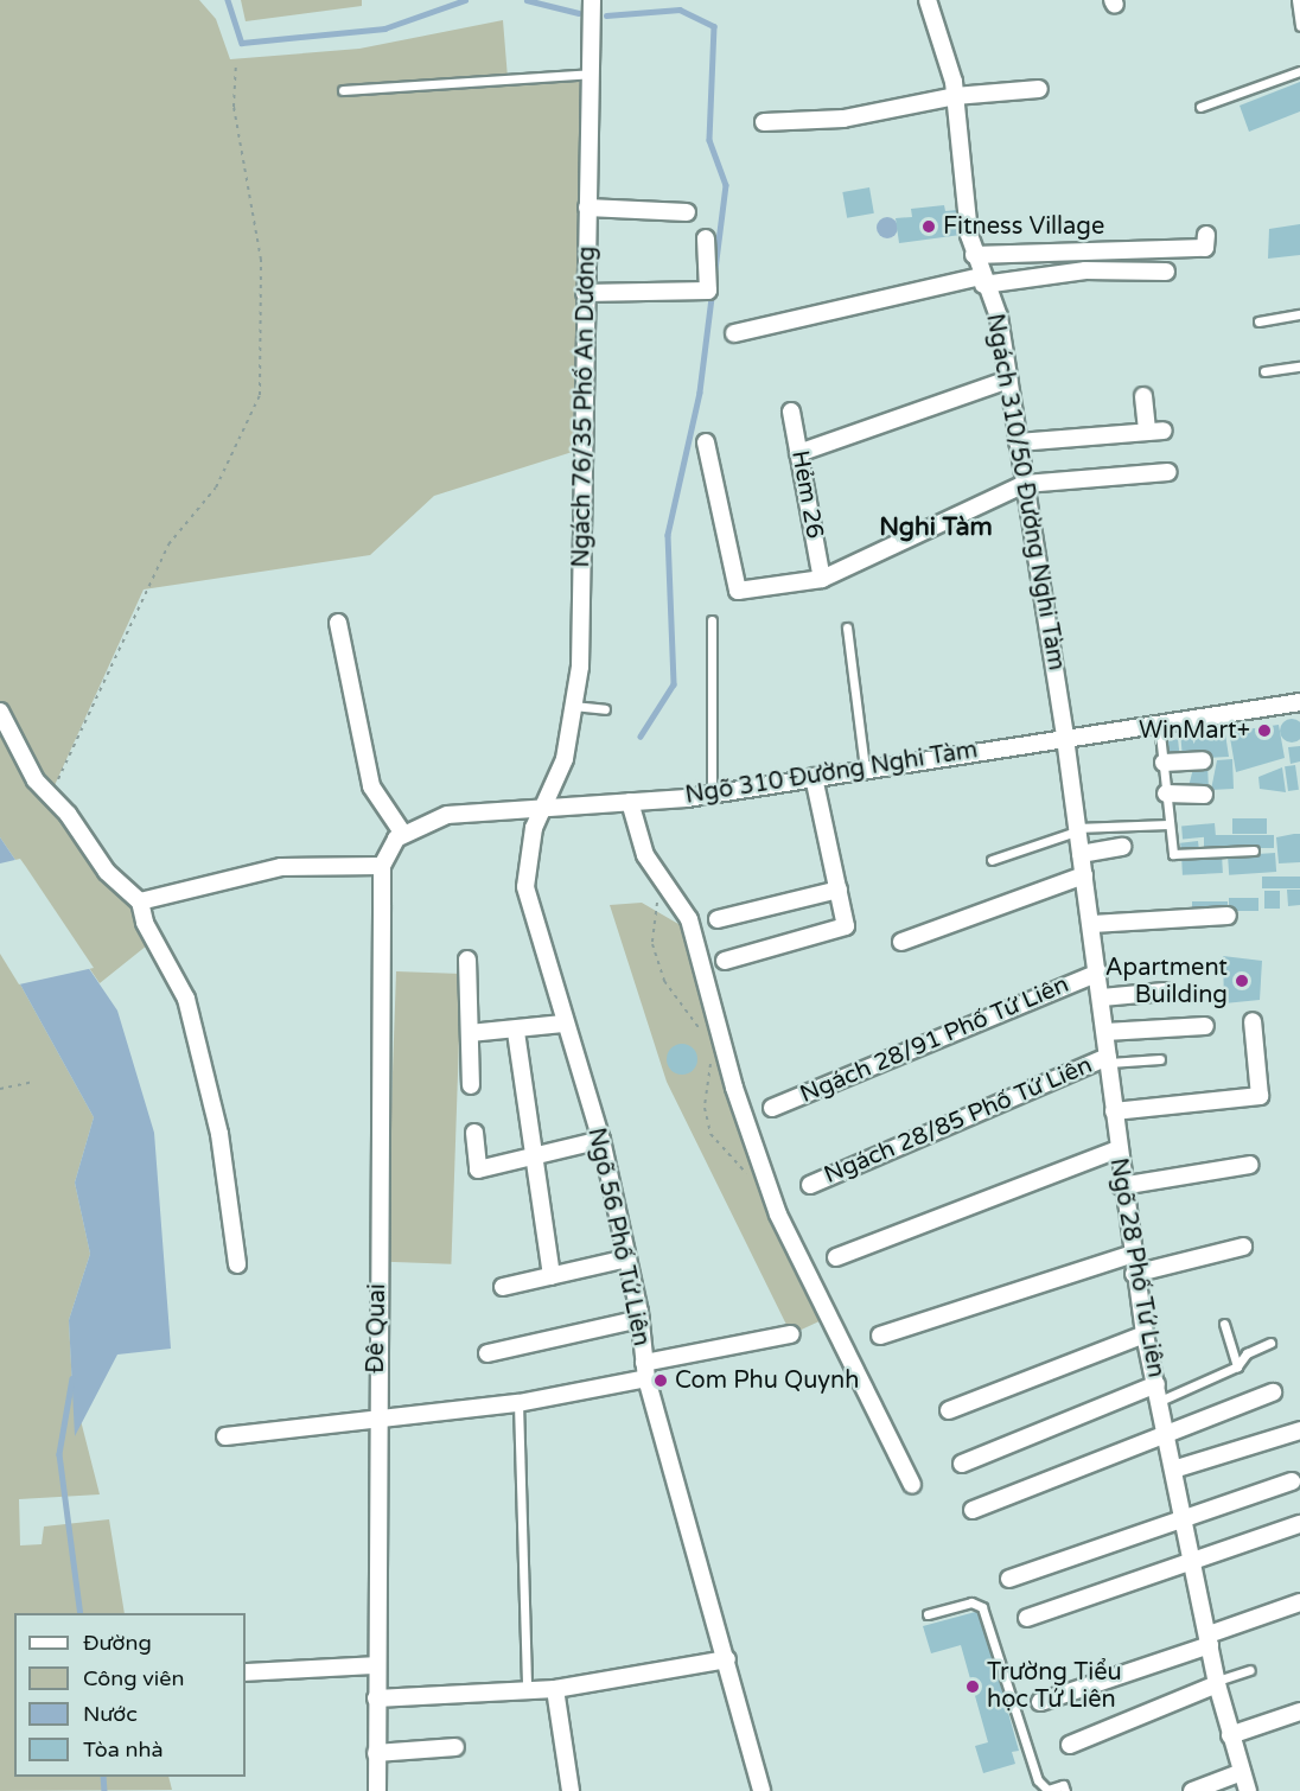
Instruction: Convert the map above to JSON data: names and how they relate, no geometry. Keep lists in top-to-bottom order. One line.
{"streets":{"street":["Ngách 76/35 Phố An Dương","Ngách 310/50 Đường Nghi Tàm","Hẻm 26","Ngõ 310 Đường Nghi Tàm","Ngách 28/91 Phố Tứ Liên","Ngách 28/85 Phố Tứ Liên","Ngõ 56 Phố Tứ Liên","Ngõ 28 Phố Tứ Liên","Đê Quai"]},"crossings":[["Ngách 76/35 Phố An Dương","Ngõ 310 Đường Nghi Tàm"],["Ngách 76/35 Phố An Dương","Ngõ 56 Phố Tứ Liên"],["Ngách 310/50 Đường Nghi Tàm","Ngõ 310 Đường Nghi Tàm"],["Ngách 310/50 Đường Nghi Tàm","Ngõ 28 Phố Tứ Liên"],["Ngõ 310 Đường Nghi Tàm","Ngõ 56 Phố Tứ Liên"],["Ngõ 310 Đường Nghi Tàm","Ngõ 28 Phố Tứ Liên"],["Ngách 28/91 Phố Tứ Liên","Ngõ 28 Phố Tứ Liên"],["Ngách 28/85 Phố Tứ Liên","Ngõ 28 Phố Tứ Liên"]],"districts":["Nghi Tàm"],"places":["Fitness Village","WinMart+","Apartment Building","Com Phu Quynh","Trường Tiểu học Tứ Liên"],"legend":["Đường","Công viên","Nước","Tòa nhà"]}
